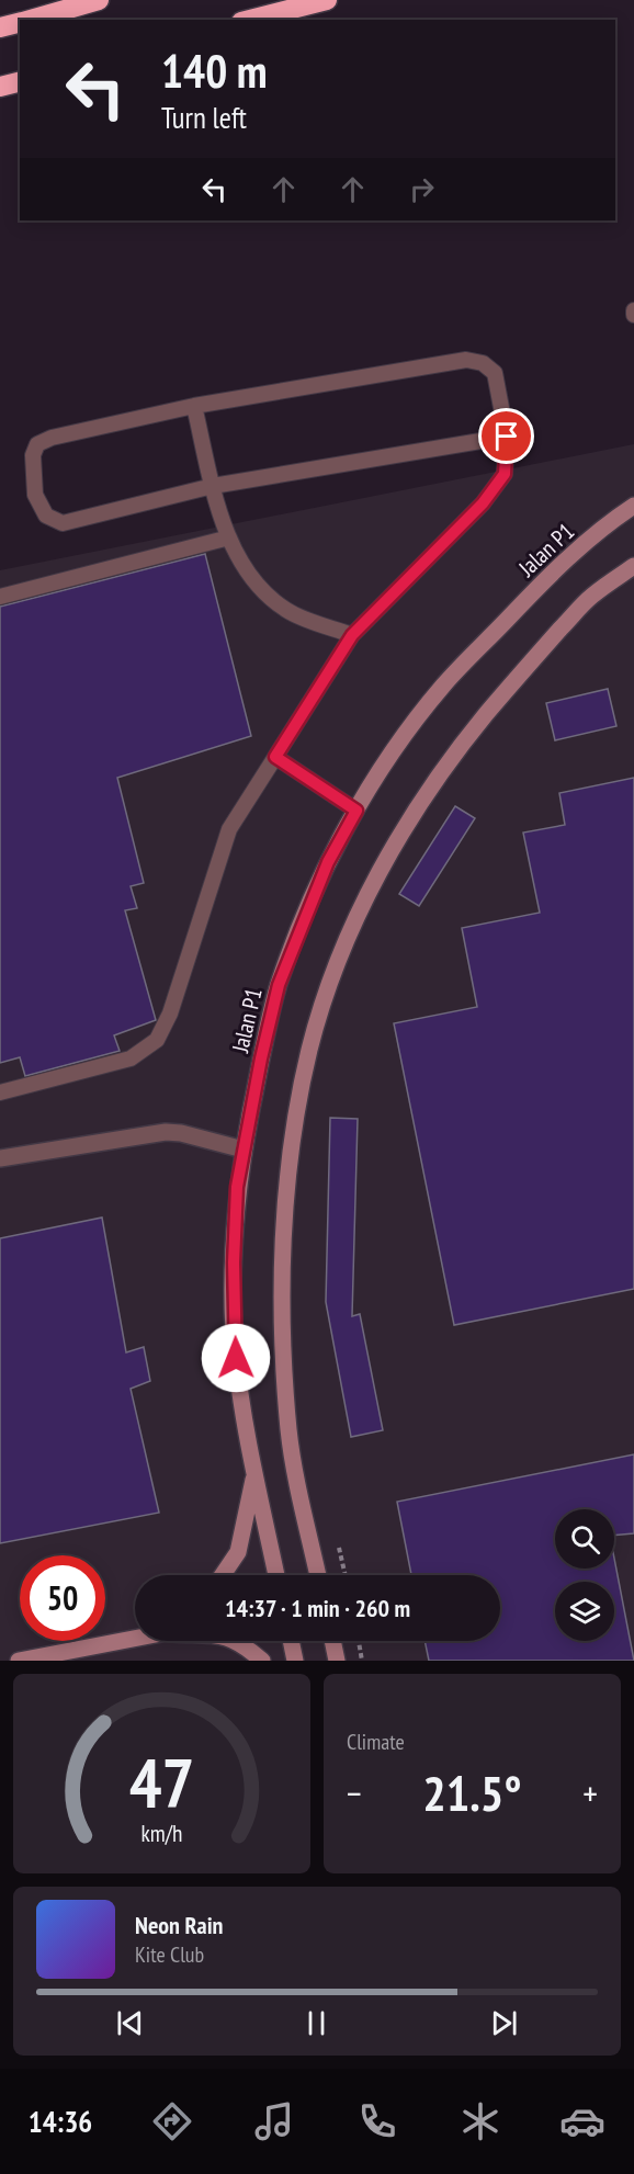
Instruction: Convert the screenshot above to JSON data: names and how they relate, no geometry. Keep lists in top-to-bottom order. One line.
{"streets":{"main road":["Jalan P1"]},"page":{"turn":["140 m","Turn left"],"limit":"50","trip":"14:37 · 1 min · 260 m","tile":"Climate","heat":["−","21.5°","+"],"song":["Neon Rain","Kite Club"],"tabs":"14:36","gauge":["47","km/h"]}}
